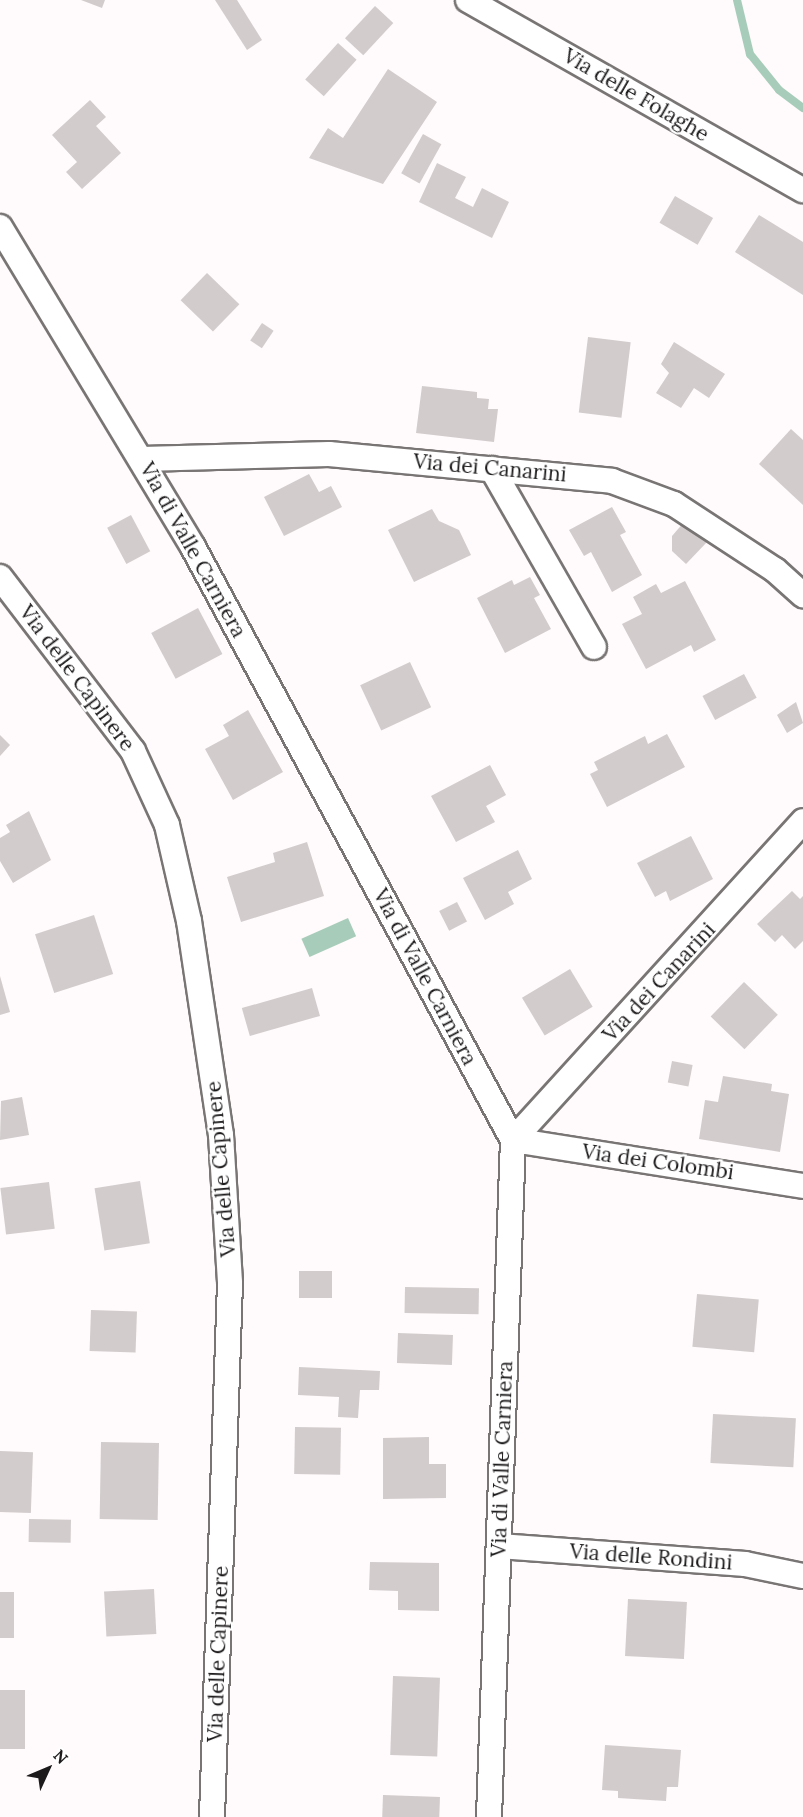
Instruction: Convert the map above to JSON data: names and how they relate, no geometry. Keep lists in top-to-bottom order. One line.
{"streets":{"street":["Via delle Folaghe","Via dei Canarini","Via di Valle Carniera","Via delle Capinere","Via dei Colombi","Via delle Rondini"]},"crossings":[["Via dei Canarini","Via di Valle Carniera"],["Via dei Canarini","Via dei Colombi"],["Via di Valle Carniera","Via dei Colombi"],["Via di Valle Carniera","Via delle Rondini"]],"north":"top right"}
